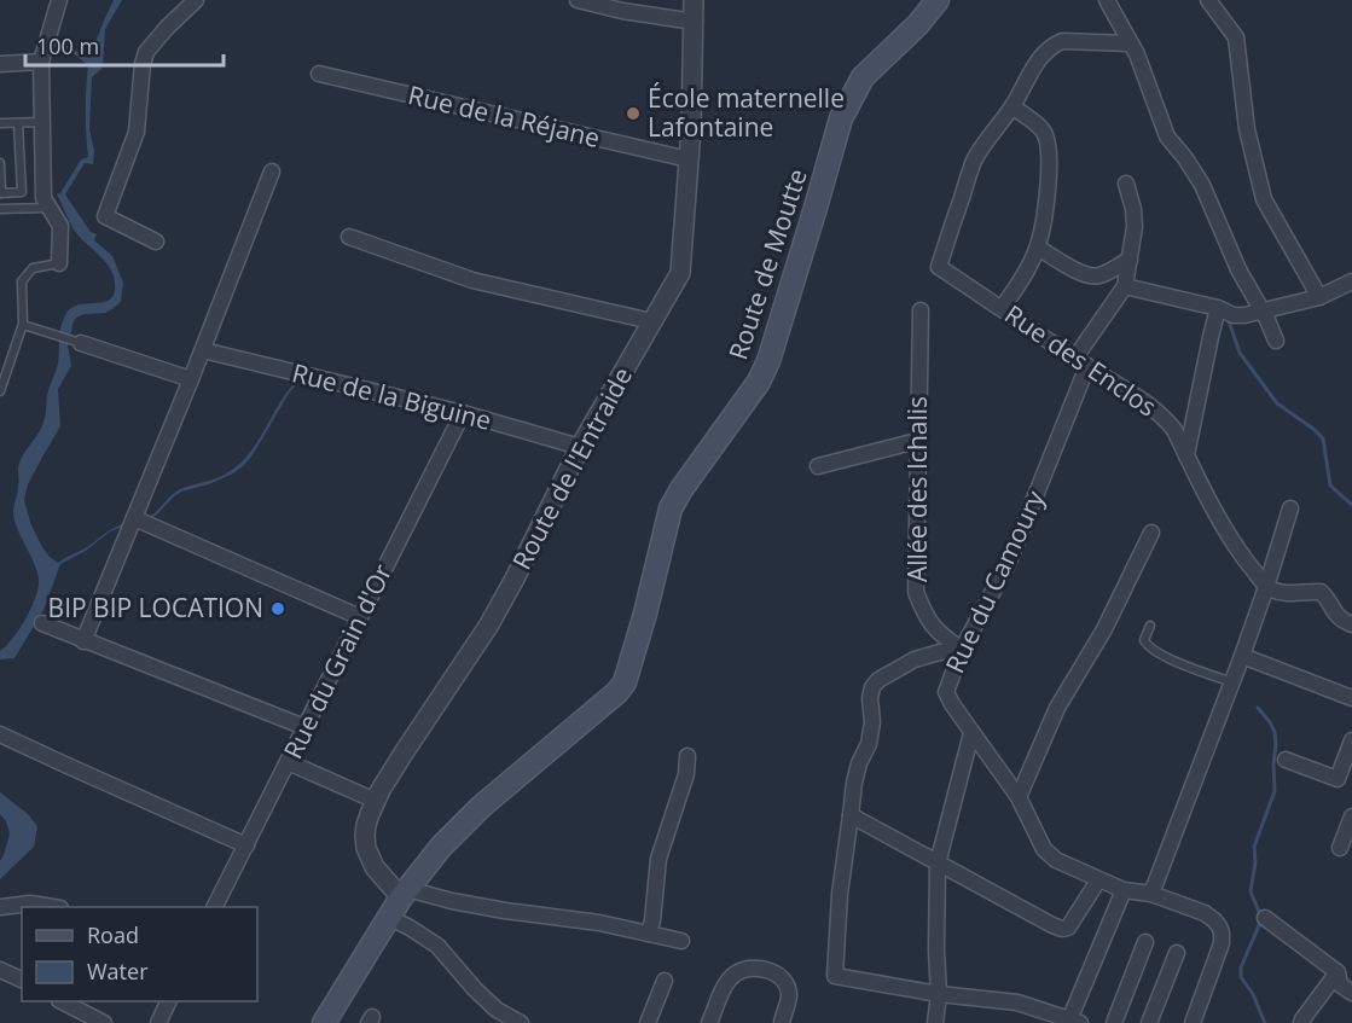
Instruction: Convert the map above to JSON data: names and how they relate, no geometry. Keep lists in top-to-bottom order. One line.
{"streets":{"main road":["Route de Moutte"],"street":["Rue de la Réjane","Rue des Enclos","Rue de la Biguine","Route de l'Entraide","Allée des Ichalis","Rue du Camoury","Rue du Grain d'Or"]},"crossings":[["Rue de la Réjane","Route de l'Entraide"],["Route de Moutte","Route de l'Entraide"],["Rue des Enclos","Rue du Camoury"],["Rue de la Biguine","Route de l'Entraide"],["Rue de la Biguine","Rue du Grain d'Or"],["Allée des Ichalis","Rue du Camoury"]],"places":["École maternelle Lafontaine","BIP BIP LOCATION"],"legend":["Road","Water"],"scale_bar":"100 m"}
